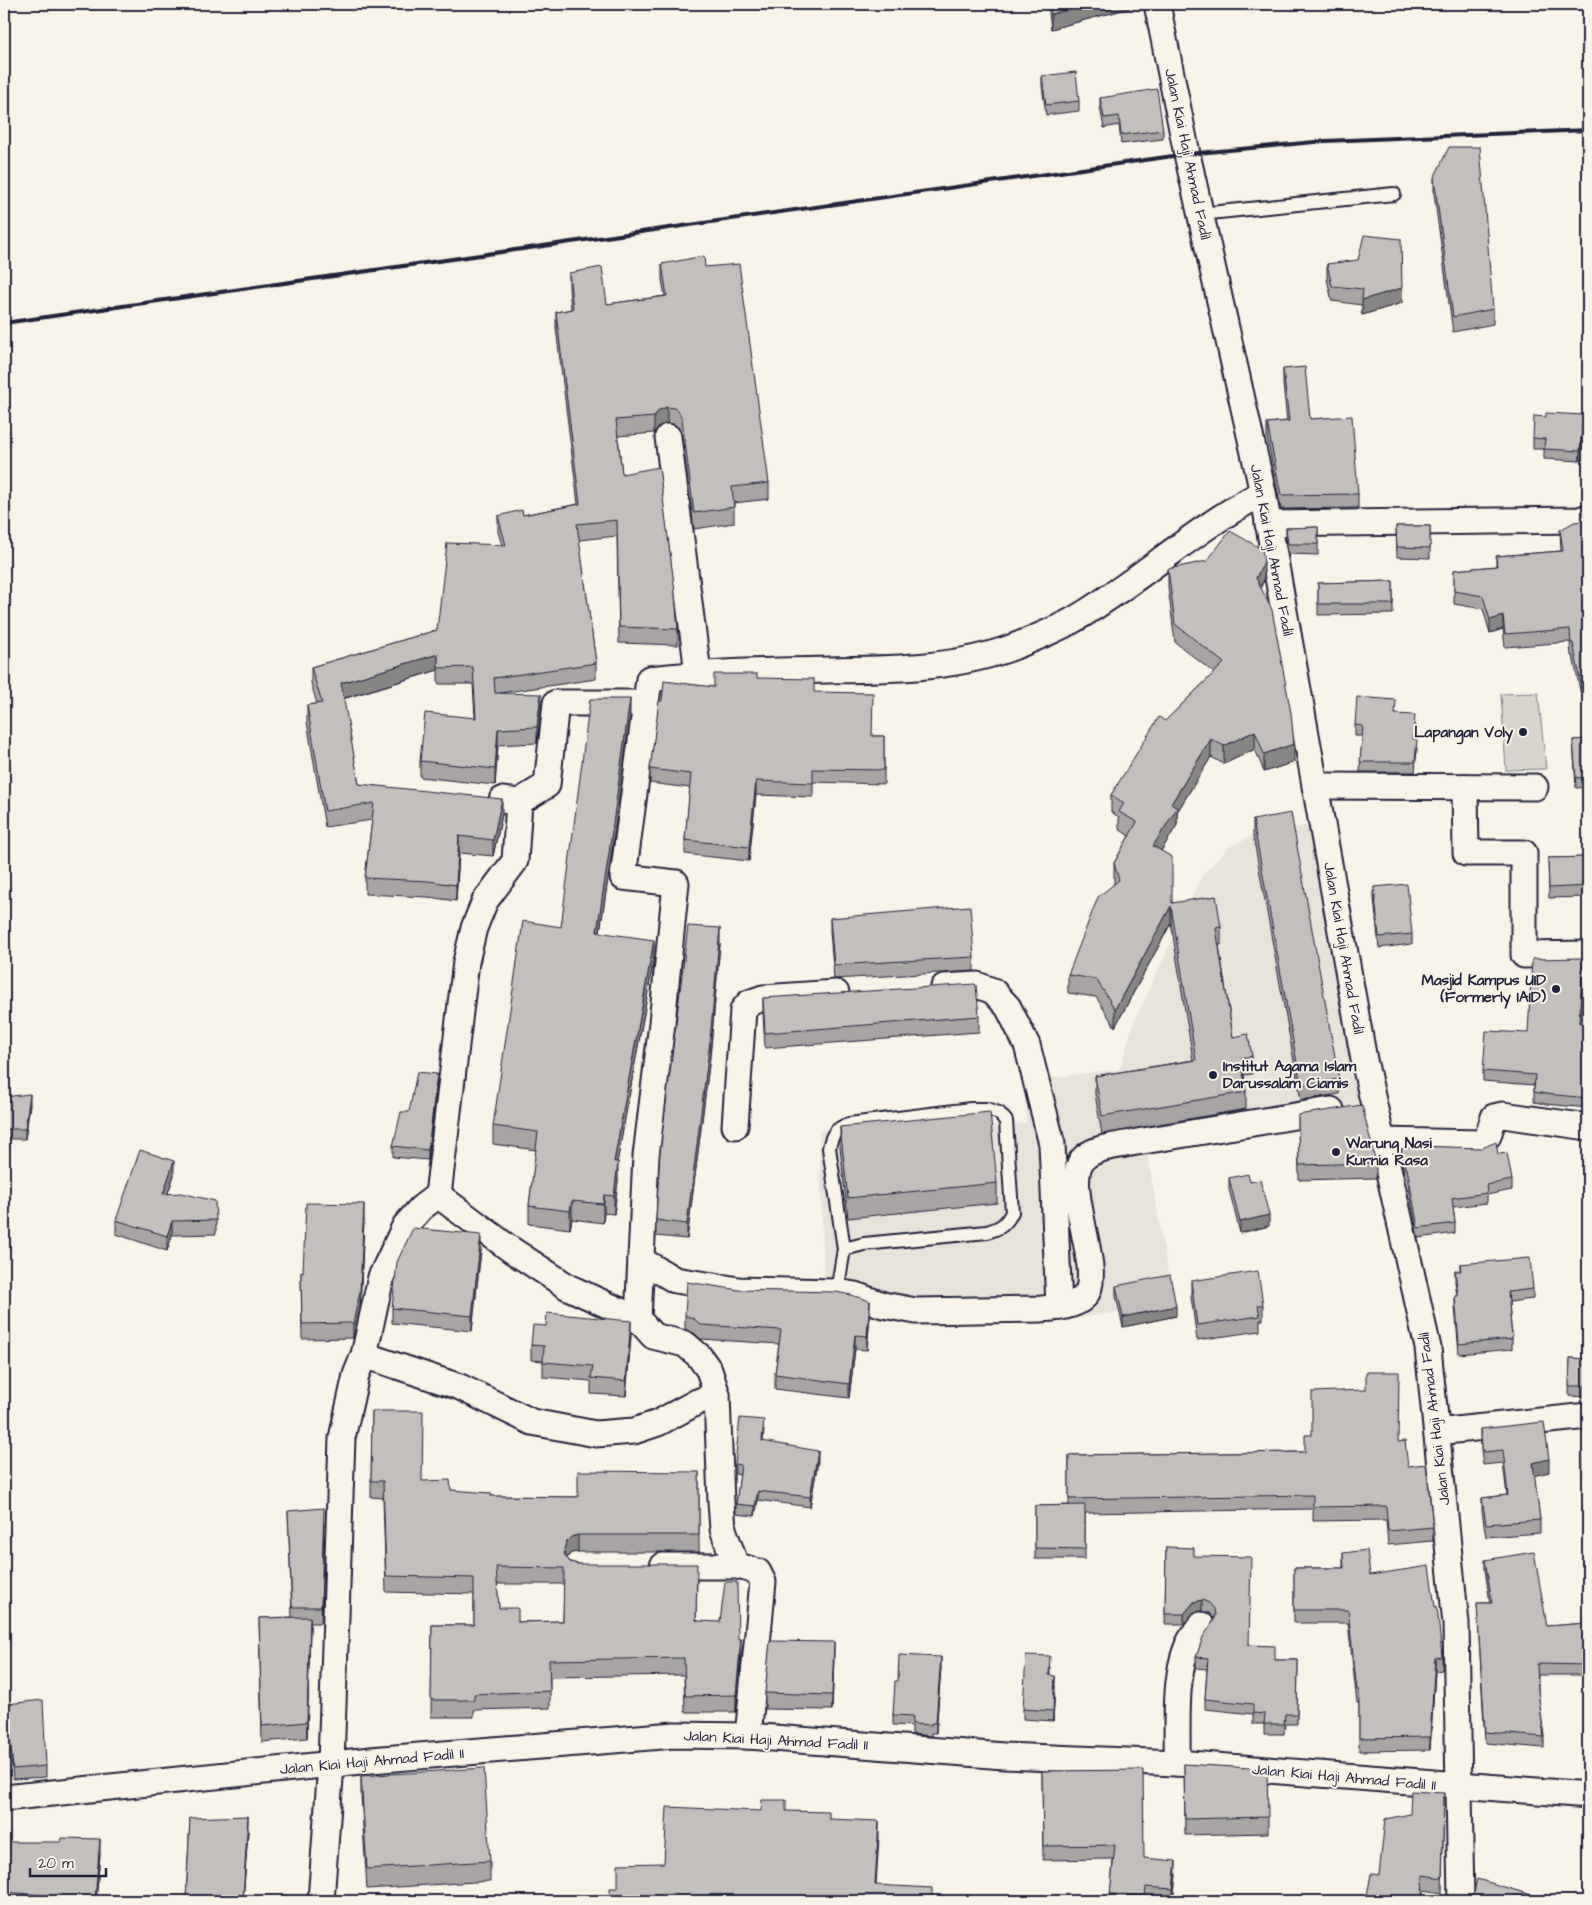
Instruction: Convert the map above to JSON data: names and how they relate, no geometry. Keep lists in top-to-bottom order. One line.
{"streets":{"street":["Jalan Kiai Haji Ahmad Fadil","Jalan Kiai Haji Ahmad Fadil II"]},"crossings":[["Jalan Kiai Haji Ahmad Fadil","Jalan Kiai Haji Ahmad Fadil II"]],"places":["Lapangan Voly","Masjid Kampus UID (Formerly IAID)","Institut Agama Islam Darussalam Ciamis","Warung Nasi Kurnia Rasa"],"scale_bar":"20 m"}
